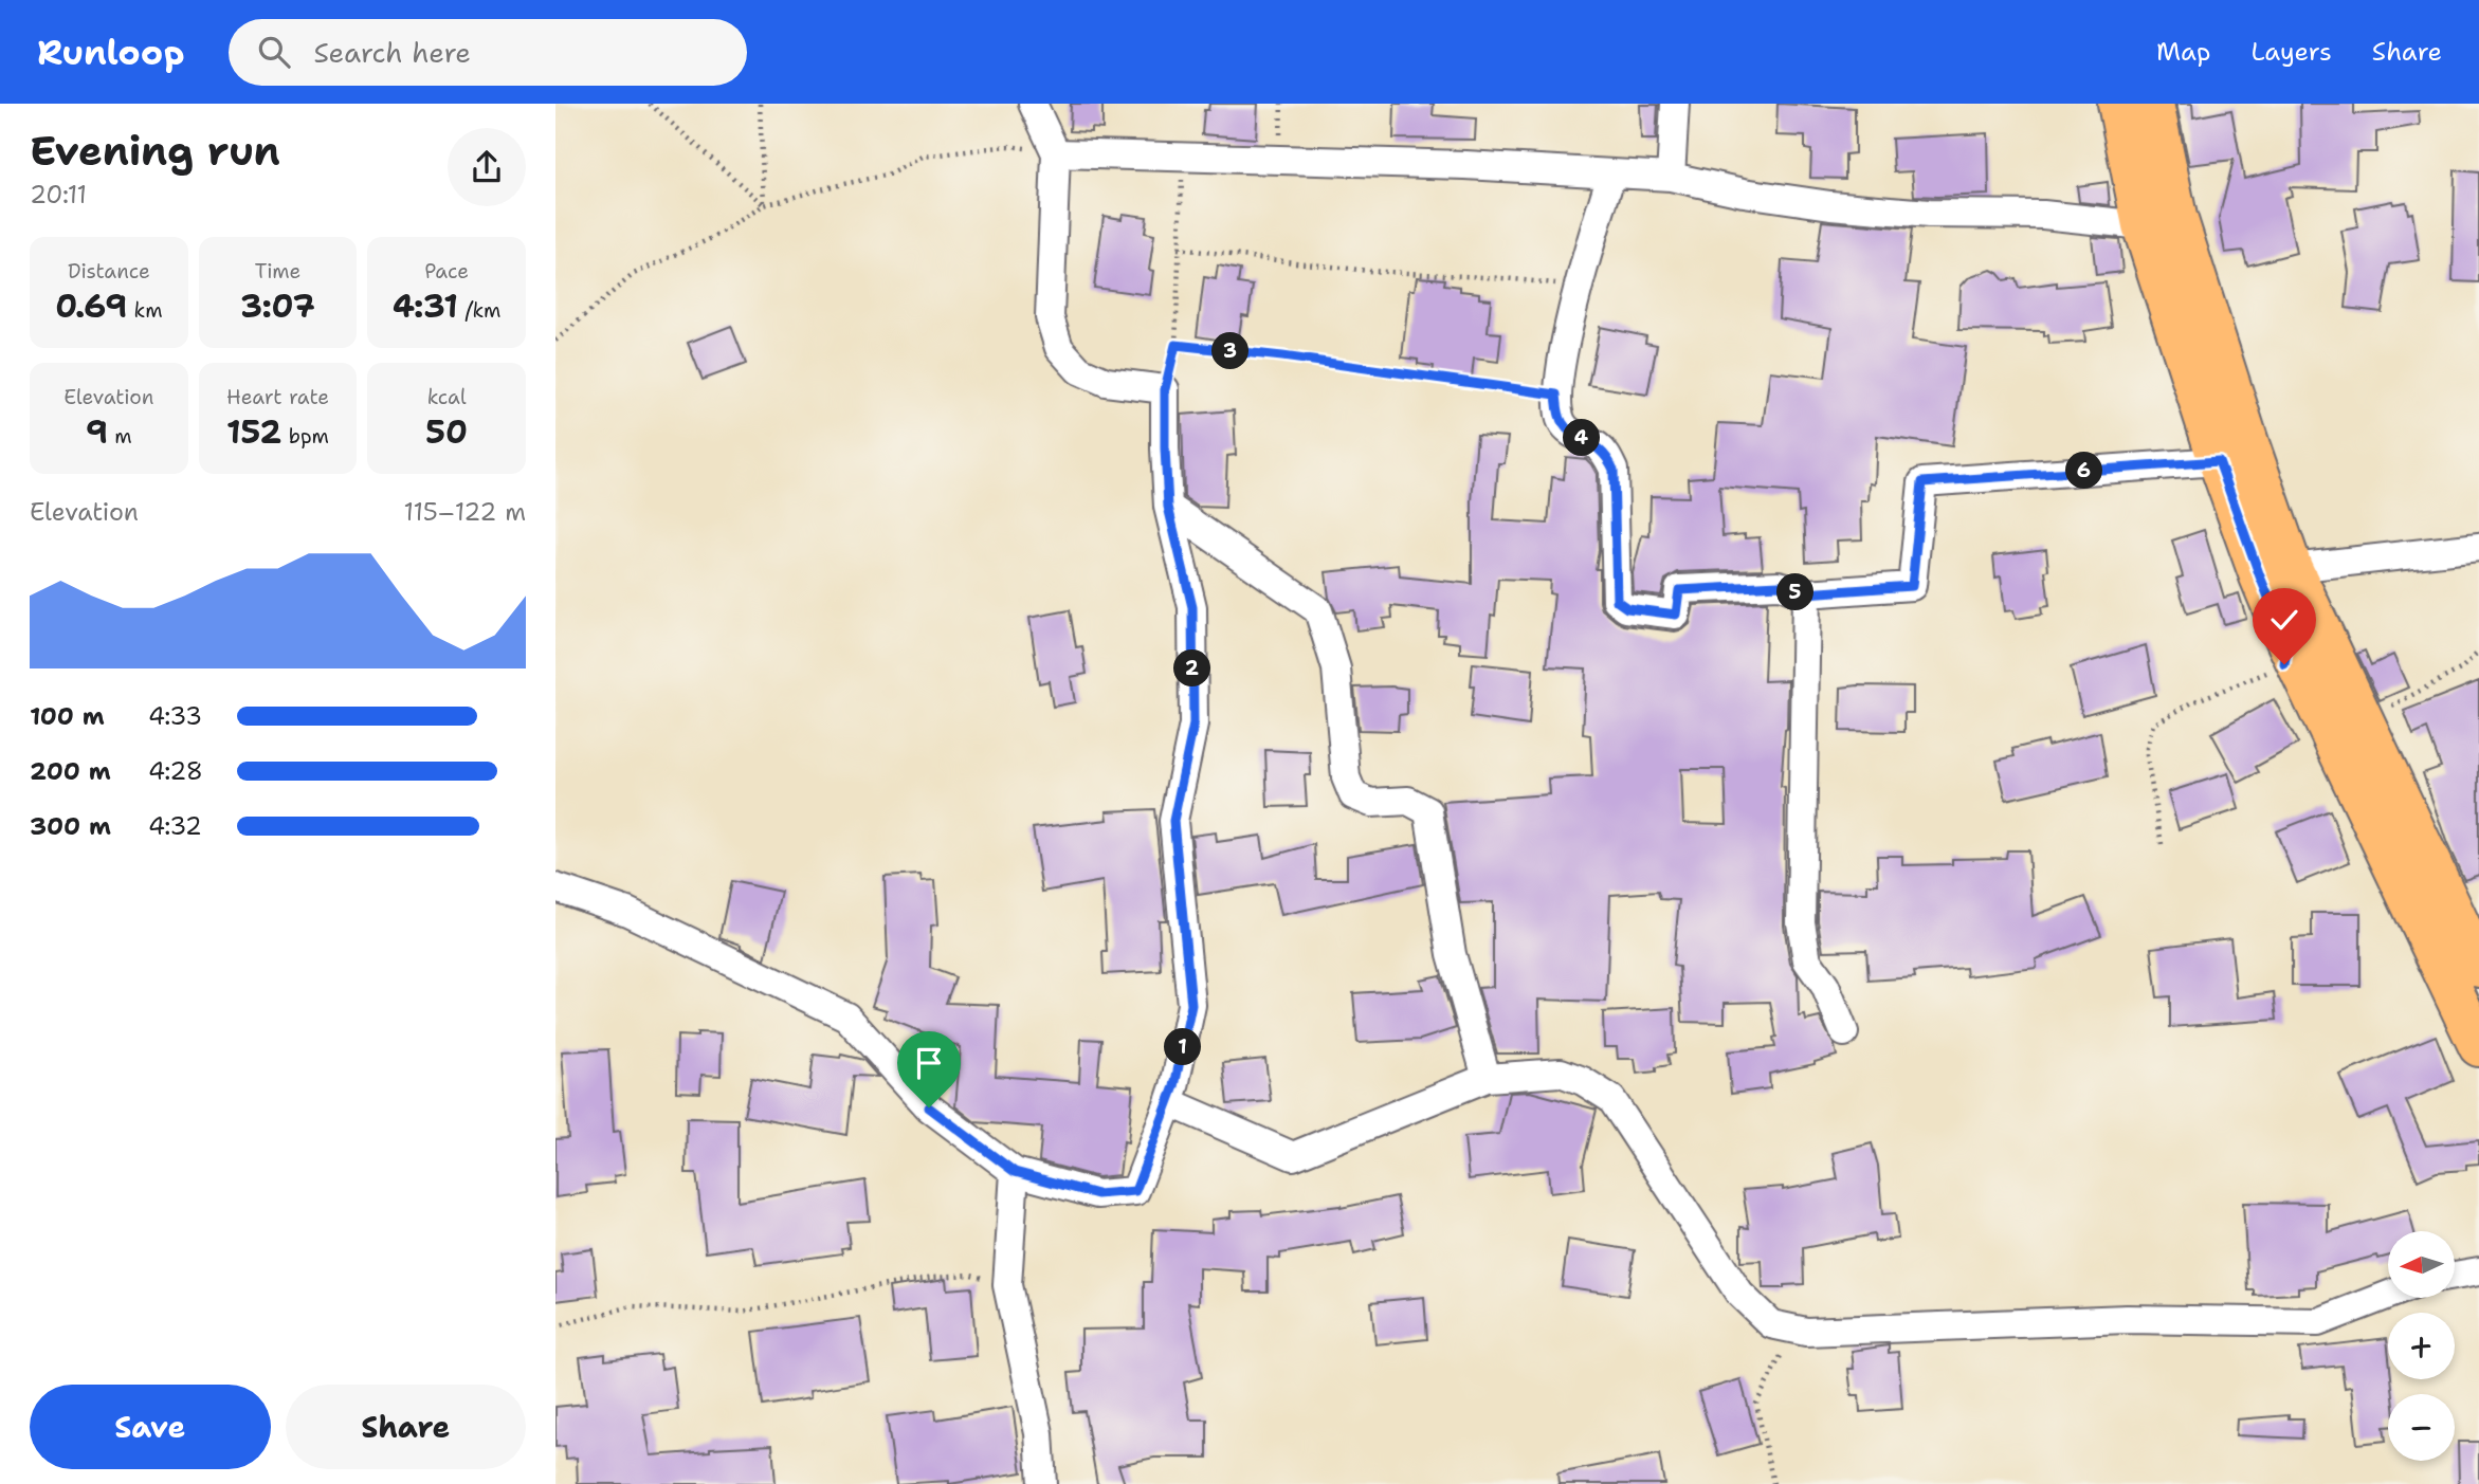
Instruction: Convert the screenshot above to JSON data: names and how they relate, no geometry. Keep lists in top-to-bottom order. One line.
{"north":"left","page":{"header":"Runloop","search":"Search here","nav":["Map","Layers","Share"],"heading":["Evening run","20:11"],"stats":[["Distance","0.69 km"],["Time","3:07"],["Pace","4:31 /km"],["Elevation","9 m"],["Heart rate","152 bpm"],["kcal","50"]],"pins":["3","4","6","5","2","1"],"chart":["Elevation","115–122 m"],"list":[{"name":"100 m","note":"4:33"},{"name":"200 m","note":"4:28"},{"name":"300 m","note":"4:32"}],"map_buttons":["+","−"],"buttons":["Save","Share"]}}
